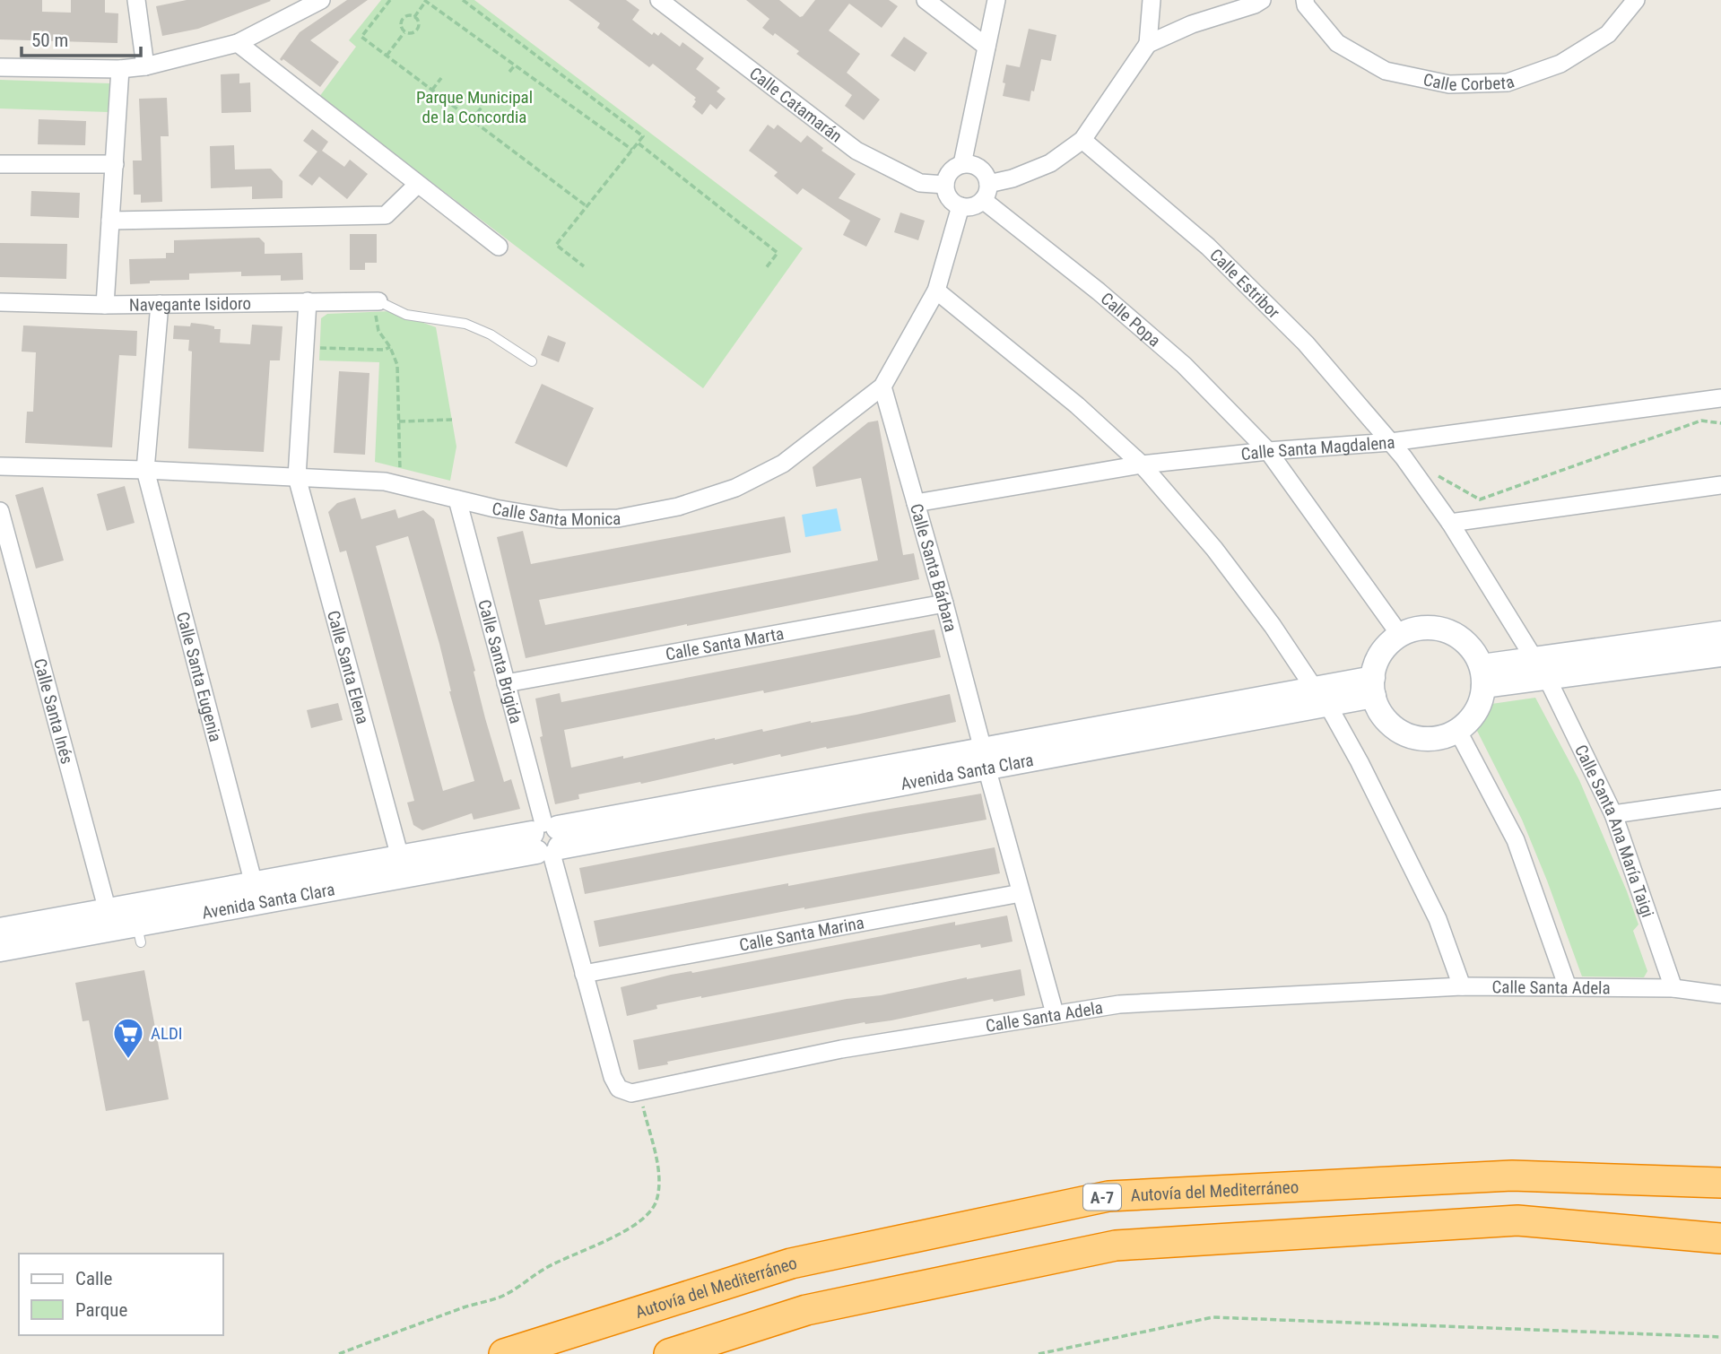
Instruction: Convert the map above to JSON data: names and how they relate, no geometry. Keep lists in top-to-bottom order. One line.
{"streets":{"highway":["Autovía del Mediterráneo","A-7"],"street":["Calle Corbeta","Calle Catamarán","Calle Estribor","Navegante Isidoro","Calle Popa","Calle Santa Magdalena","Calle Santa Monica","Calle Santa Bárbara","Calle Santa Marta","Calle Santa Brigida","Calle Santa Elena","Calle Santa Eugenia","Calle Santa Inés","Avenida Santa Clara","Calle Santa Ana María Taigi","Calle Santa Marina","Calle Santa Adela"]},"crossings":[["Calle Catamarán","Calle Popa"],["Calle Catamarán","Calle Santa Monica"],["Calle Estribor","Calle Santa Magdalena"],["Calle Estribor","Calle Santa Ana María Taigi"],["Navegante Isidoro","Calle Santa Elena"],["Navegante Isidoro","Calle Santa Eugenia"],["Calle Popa","Calle Santa Magdalena"],["Calle Popa","Calle Santa Monica"],["Calle Popa","Avenida Santa Clara"],["Calle Santa Magdalena","Calle Santa Bárbara"],["Calle Santa Magdalena","Calle Santa Ana María Taigi"],["Calle Santa Monica","Calle Santa Bárbara"],["Calle Santa Monica","Calle Santa Brigida"],["Calle Santa Monica","Calle Santa Elena"],["Calle Santa Monica","Calle Santa Eugenia"],["Calle Santa Bárbara","Calle Santa Marta"],["Calle Santa Bárbara","Avenida Santa Clara"],["Calle Santa Bárbara","Calle Santa Marina"],["Calle Santa Bárbara","Calle Santa Adela"],["Calle Santa Marta","Calle Santa Brigida"],["Calle Santa Brigida","Avenida Santa Clara"],["Calle Santa Elena","Avenida Santa Clara"],["Calle Santa Eugenia","Avenida Santa Clara"],["Calle Santa Inés","Avenida Santa Clara"],["Calle Santa Ana María Taigi","Calle Santa Adela"]],"parks":["Parque Municipal de la Concordia"],"places":{"supermarket":["ALDI"]},"legend":["Calle","Parque"],"scale_bar":"50 m"}
